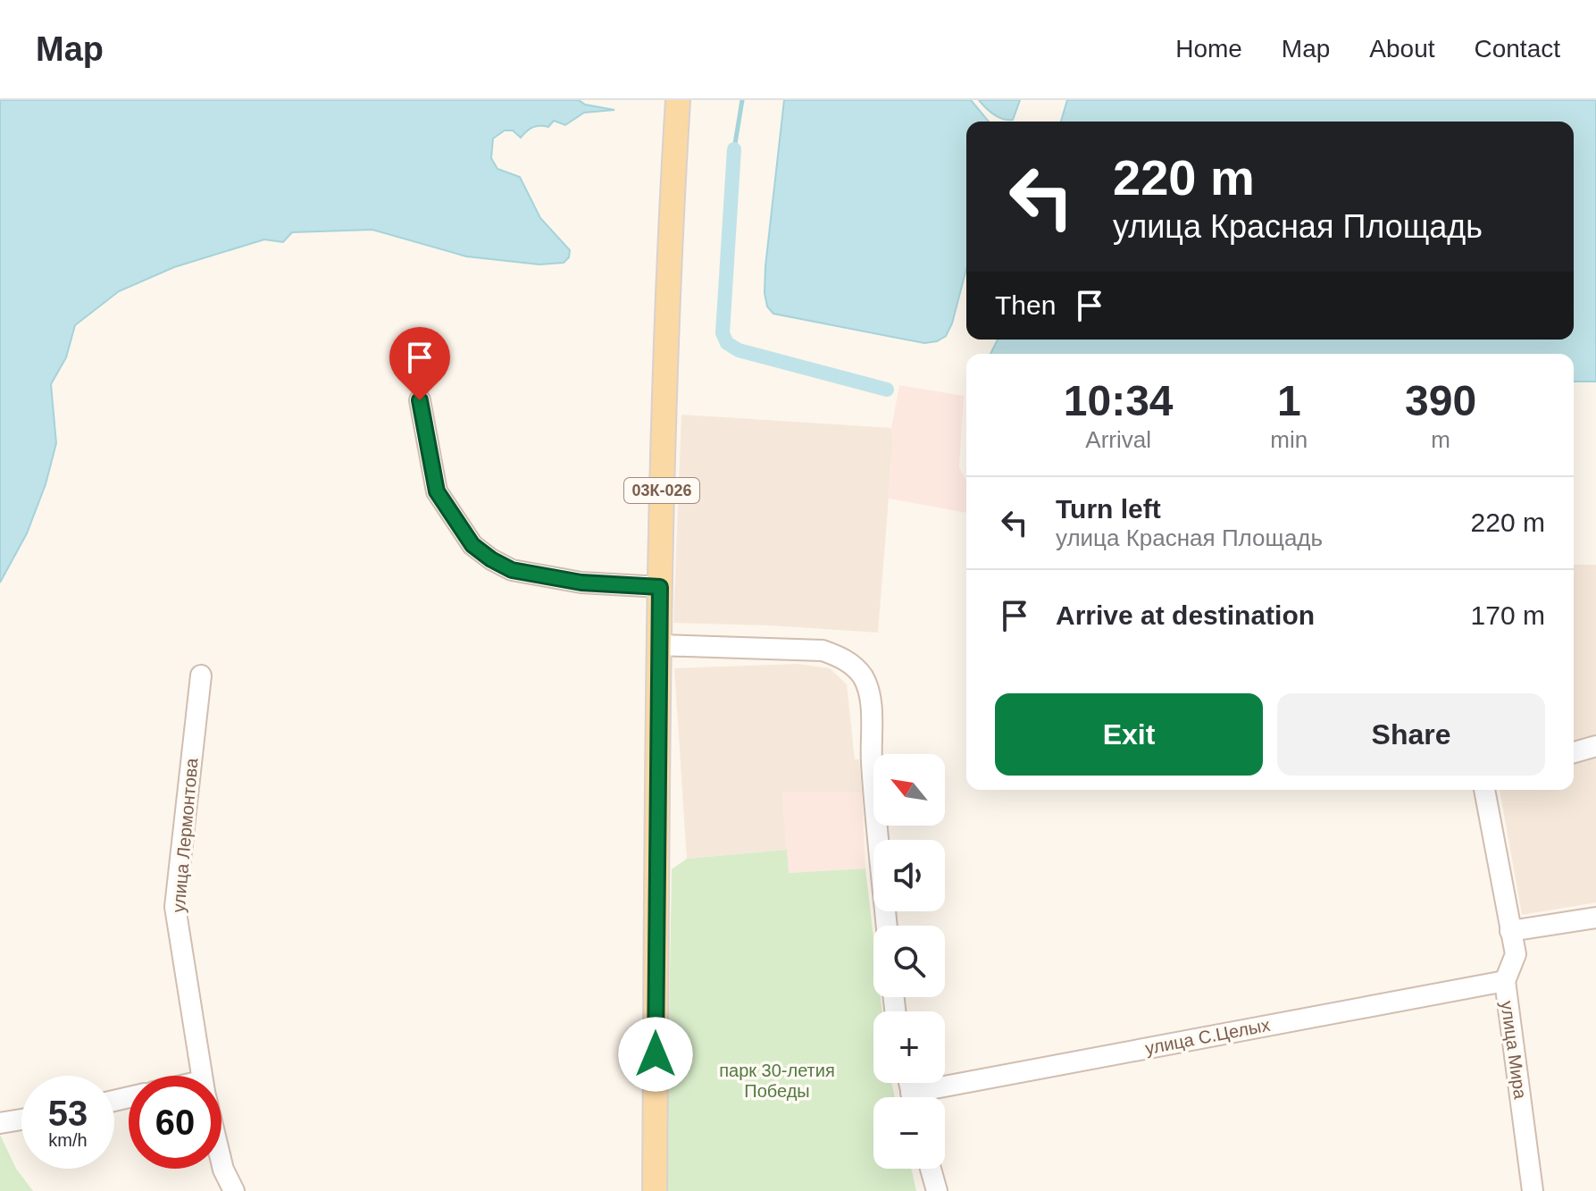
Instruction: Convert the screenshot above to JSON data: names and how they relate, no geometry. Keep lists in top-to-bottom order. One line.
{"streets":{"main road":["03К-026"],"street":["улица Лермонтова","улица С.Целых","улица Мира"]},"crossings":[["улица С.Целых","улица Мира"]],"parks":["парк 30-летия Победы"],"north":"top left","page":{"header":"Map","nav":["Home","Map","About","Contact"],"turn":["220 m","улица Красная Площадь"],"then":"Then","eta":["10:34","Arrival","1","min","390","m"],"list":[{"name":"Turn left","note":"улица Красная Площадь","value":"220 m"},{"name":"Arrive at destination","value":"170 m"}],"buttons":["Exit","Share"],"map_buttons":["+","−"],"speed":"53 km/h","limit":"60"}}
